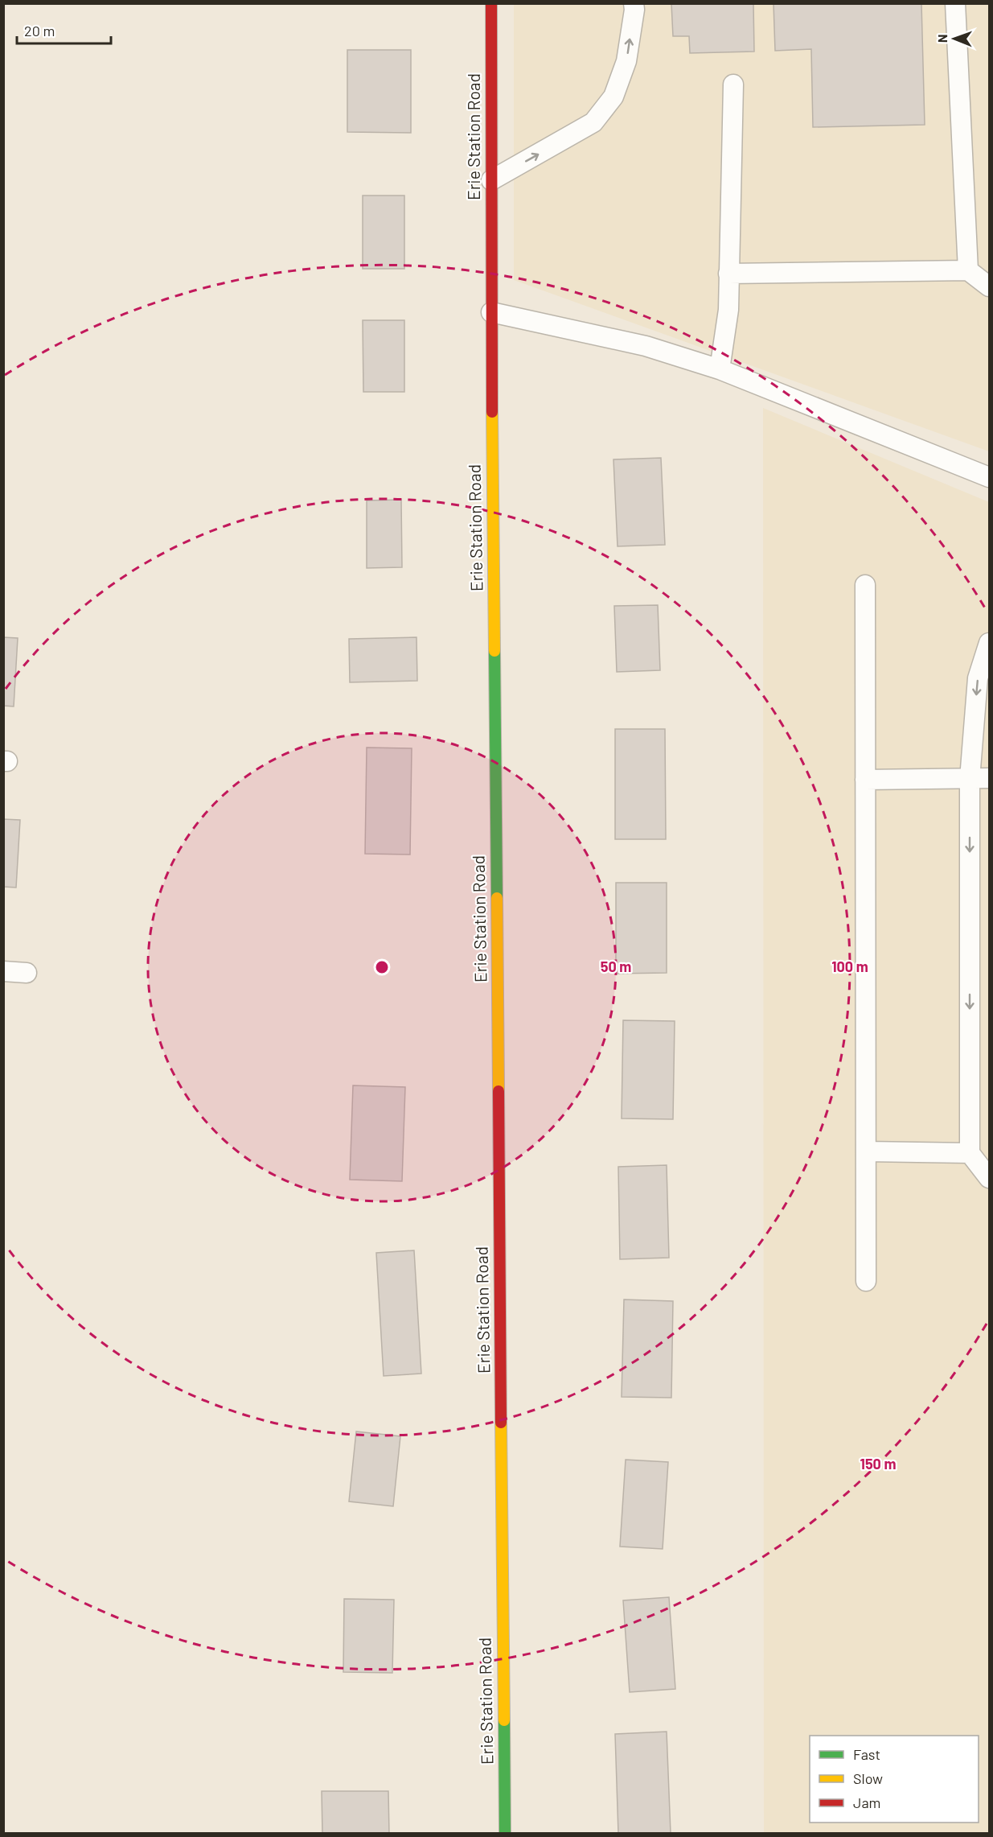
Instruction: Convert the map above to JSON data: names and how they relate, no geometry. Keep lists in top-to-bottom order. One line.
{"streets":{"main road":["Erie Station Road"]},"legend":["Fast","Slow","Jam"],"scale_bar":"20 m","north":"left","rings":["50 m","100 m","150 m"]}
